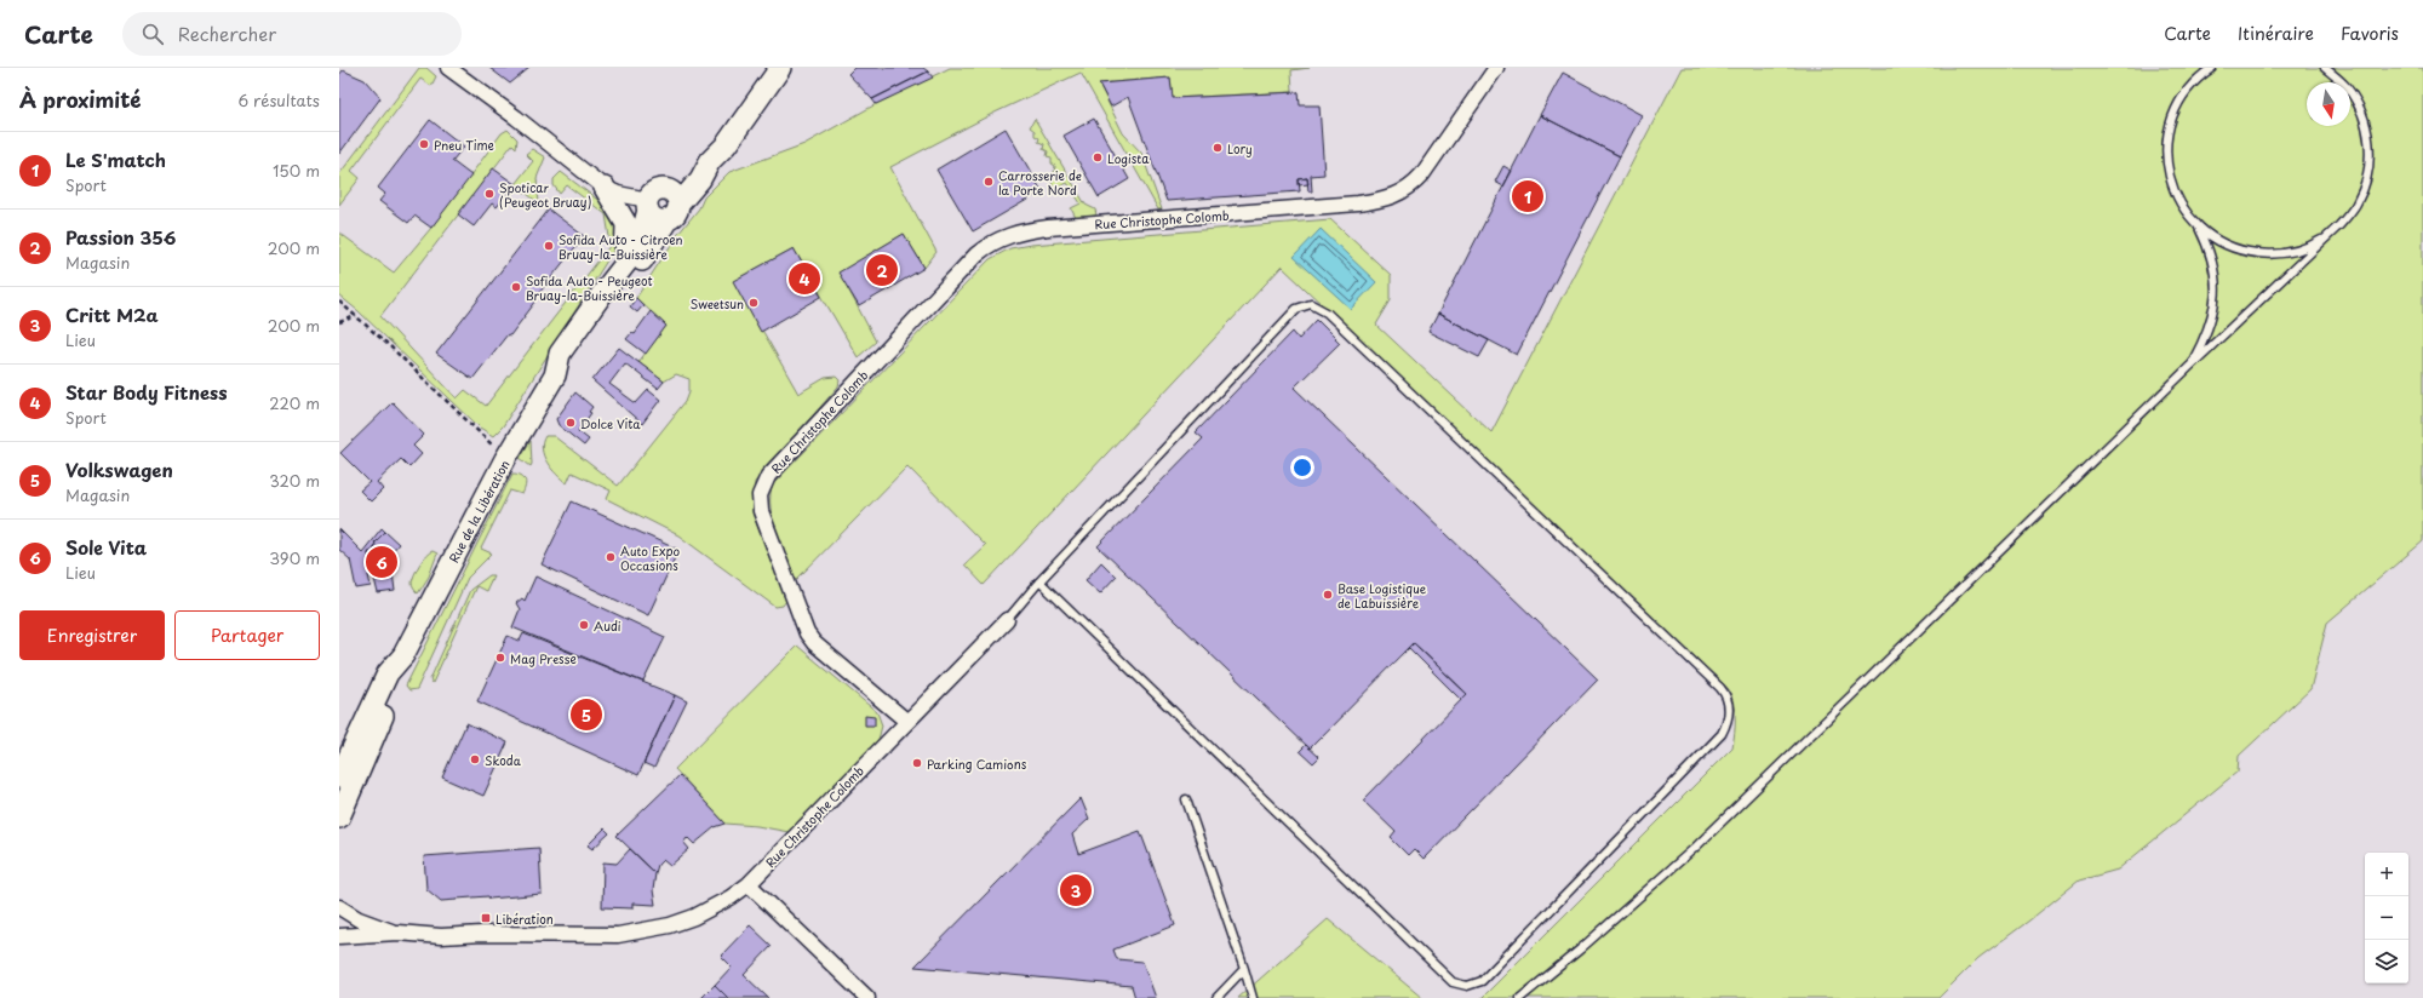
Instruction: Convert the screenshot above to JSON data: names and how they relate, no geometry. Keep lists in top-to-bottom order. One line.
{"streets":{"main road":["Rue de la Libération"],"street":["Rue Christophe Colomb"]},"places":{"other":["Pneu Time","Lory","Logista","Carrosserie de la Porte Nord","Spoticar (Peugeot Bruay)","Sofida Auto - Citroen Bruay-la-Buissière","Sofida Auto - Peugeot Bruay-la-Buissière","Sweetsun","Dolce Vita","Auto Expo Occasions","Base Logistique de Labuissière","Audi","Mag Presse","Skoda","Parking Camions"],"transit":["Libération"]},"north":"bottom","page":{"header":"Carte","search":"Rechercher","nav":["Carte","Itinéraire","Favoris"],"heading":["À proximité","6 résultats"],"list":[{"mark":"1","name":"Le S'match","note":"Sport","value":"150 m"},{"mark":"2","name":"Passion 356","note":"Magasin","value":"200 m"},{"mark":"3","name":"Critt M2a","note":"Lieu","value":"200 m"},{"mark":"4","name":"Star Body Fitness","note":"Sport","value":"220 m"},{"mark":"5","name":"Volkswagen","note":"Magasin","value":"320 m"},{"mark":"6","name":"Sole Vita","note":"Lieu","value":"390 m"}],"pins":["1","2","4","6","5","3"],"buttons":["Enregistrer","Partager"],"map_buttons":["+","−"]}}
